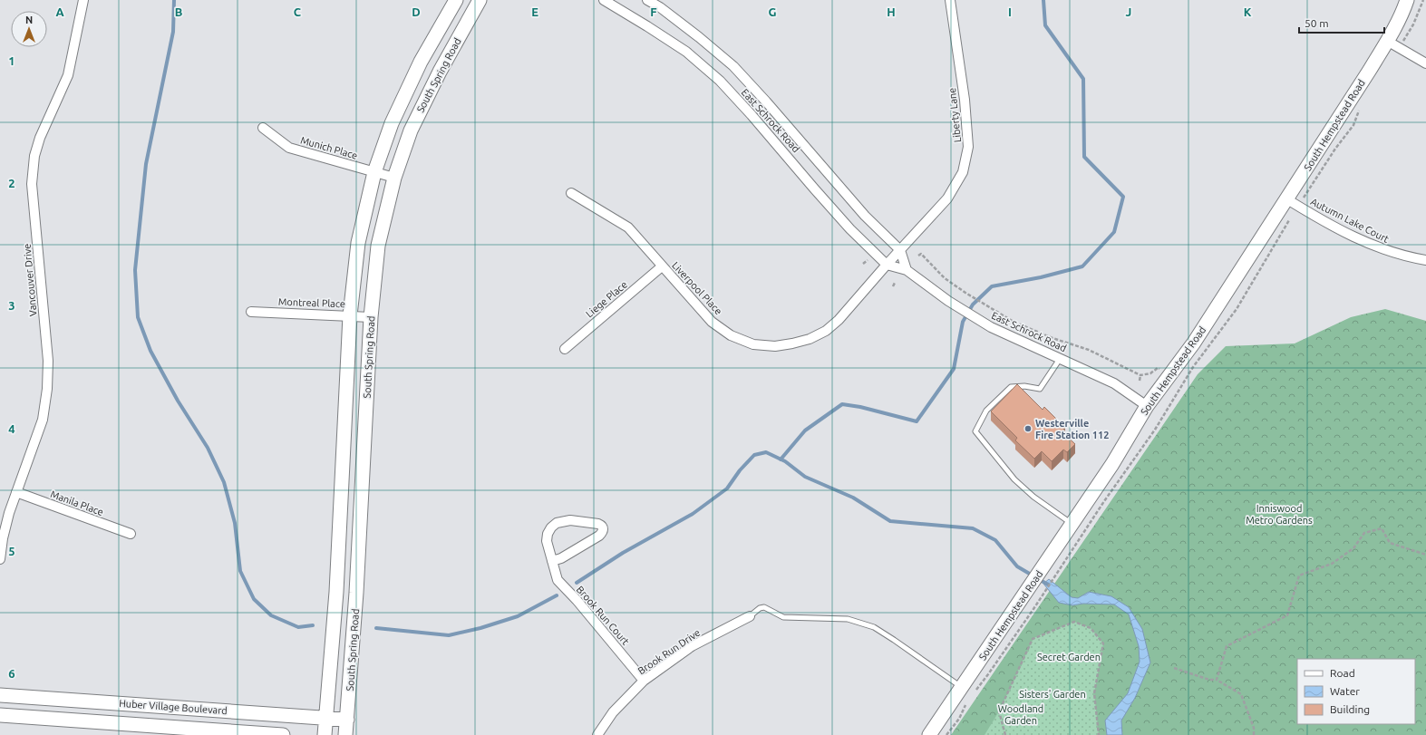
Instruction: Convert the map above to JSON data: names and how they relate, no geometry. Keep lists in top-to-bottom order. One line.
{"streets":{"main road":["South Spring Road","South Hempstead Road","Huber Village Boulevard"],"street":["Liberty Lane","East Schrock Road","Munich Place","Autumn Lake Court","Vancouver Drive","Liverpool Place","Liege Place","Montreal Place","Manila Place","Brook Run Court","Brook Run Drive"]},"crossings":[["South Spring Road","Munich Place"],["South Spring Road","Montreal Place"],["South Spring Road","Huber Village Boulevard"],["Liberty Lane","East Schrock Road"],["Liberty Lane","Liverpool Place"],["East Schrock Road","South Hempstead Road"],["East Schrock Road","Liverpool Place"],["South Hempstead Road","Autumn Lake Court"],["Vancouver Drive","Manila Place"],["Liverpool Place","Liege Place"],["Brook Run Court","Brook Run Drive"]],"parks":["Inniswood Metro Gardens","Secret Garden","Sisters' Garden","Woodland Garden"],"places":["Westerville Fire Station 112"],"legend":["Road","Water","Building"],"scale_bar":"50 m","north":"top","grid":{"columns":["A","B","C","D","E","F","G","H","I","J","K"],"rows":["1","2","3","4","5","6"]}}
